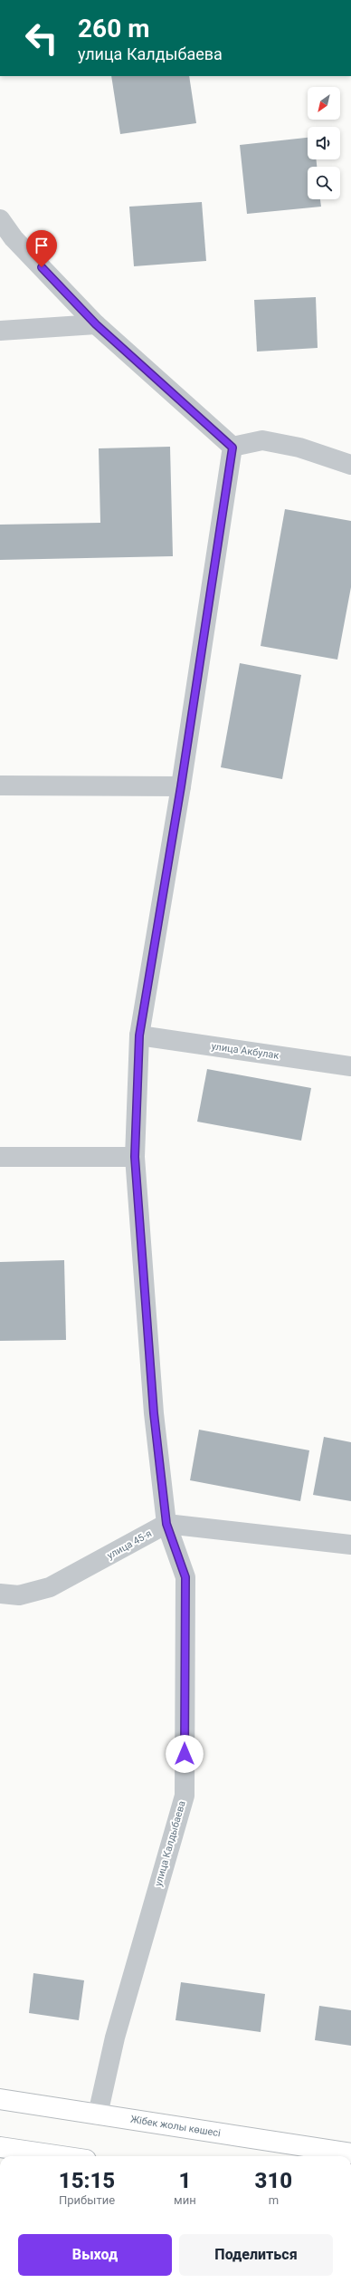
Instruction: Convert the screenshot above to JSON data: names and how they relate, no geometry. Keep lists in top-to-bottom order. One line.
{"streets":{"main road":["Жібек жолы көшесі"],"street":["улица Акбулак","улица 45-я","улица Калдыбаева"]},"crossings":[["улица Акбулак","улица Калдыбаева"],["улица 45-я","улица Калдыбаева"],["улица Калдыбаева","Жібек жолы көшесі"]],"north":"bottom left","page":{"turn":["260 m","улица Калдыбаева"],"eta":["15:15","Прибытие","1","мин","310","m"],"buttons":["Выход","Поделиться"]}}
